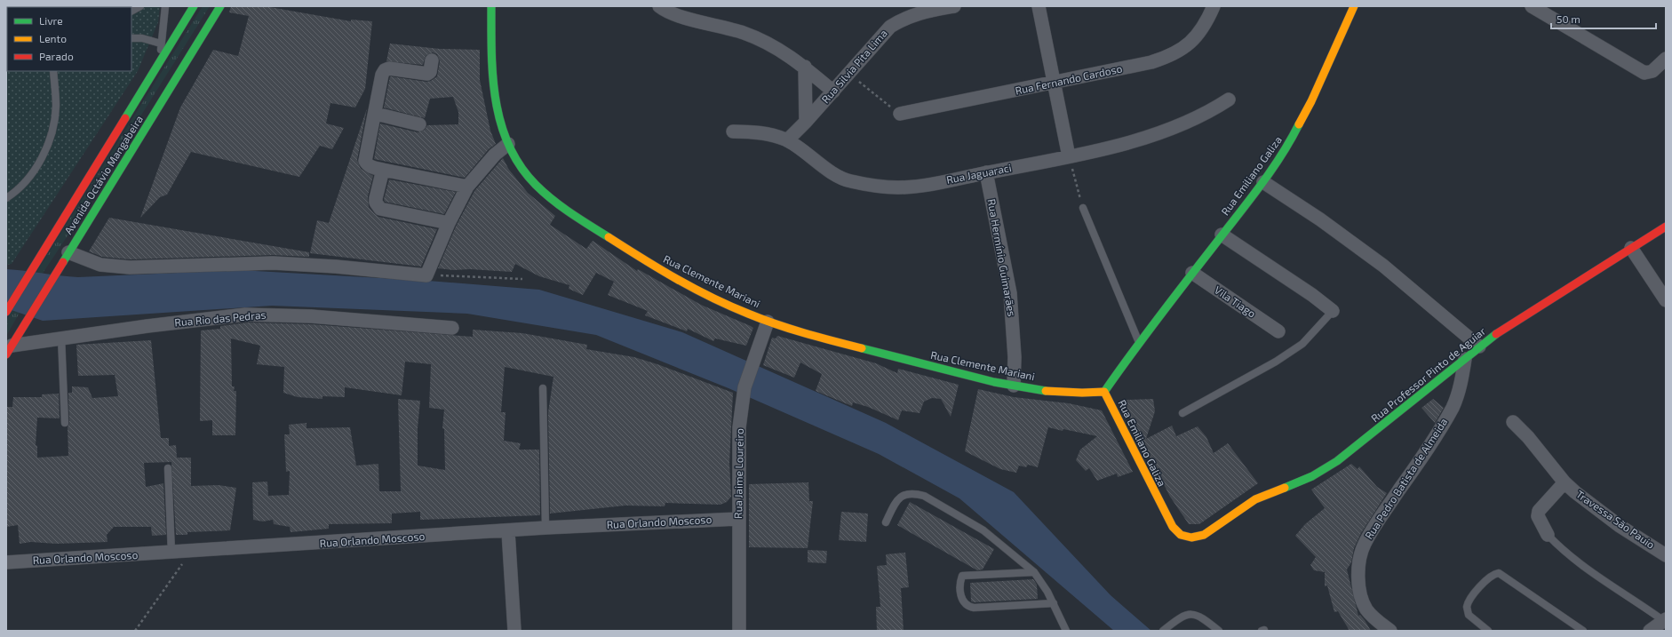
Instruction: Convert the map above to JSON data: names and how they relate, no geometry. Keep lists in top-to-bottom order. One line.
{"streets":{"street":["Rua Silvia Pita Lima","Rua Fernando Cardoso","Rua Jaguaraci","Avenida Octávio Mangabeira","Rua Emiliano Galiza","Rua Hermínio Guimarães","Rua Clemente Mariani","Vila Tiago","Rua Rio das Pedras","Rua Professor Pinto de Aguiar","Rua Jaime Loureiro","Rua Pedro Batista de Almeida","Travessa São Pauio","Rua Orlando Moscoso"]},"crossings":[["Rua Silvia Pita Lima","Rua Jaguaraci"],["Rua Jaguaraci","Rua Hermínio Guimarães"],["Avenida Octávio Mangabeira","Rua Rio das Pedras"],["Rua Emiliano Galiza","Rua Clemente Mariani"],["Rua Emiliano Galiza","Vila Tiago"],["Rua Emiliano Galiza","Rua Professor Pinto de Aguiar"],["Rua Hermínio Guimarães","Rua Clemente Mariani"],["Rua Clemente Mariani","Rua Jaime Loureiro"],["Rua Professor Pinto de Aguiar","Rua Pedro Batista de Almeida"],["Rua Jaime Loureiro","Rua Orlando Moscoso"]],"legend":["Livre","Lento","Parado"],"scale_bar":"50 m"}
